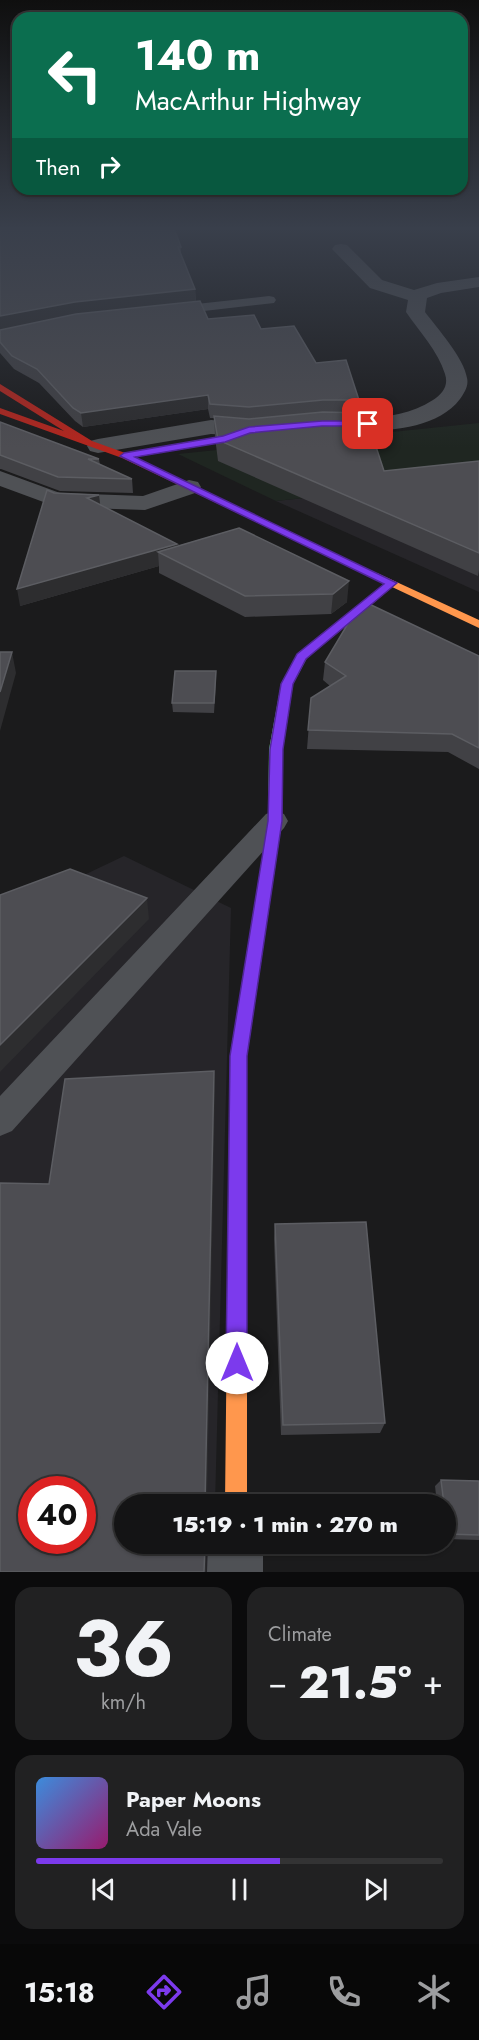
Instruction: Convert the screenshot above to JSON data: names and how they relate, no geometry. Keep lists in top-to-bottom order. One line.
{"page":{"turn":["140 m","MacArthur Highway"],"then":"Then","limit":"40","trip":"15:19 · 1 min · 270 m","tile":[["36","km/h"],"Climate"],"heat":["−","21.5°","+"],"song":["Paper Moons","Ada Vale"],"tabs":"15:18"}}
